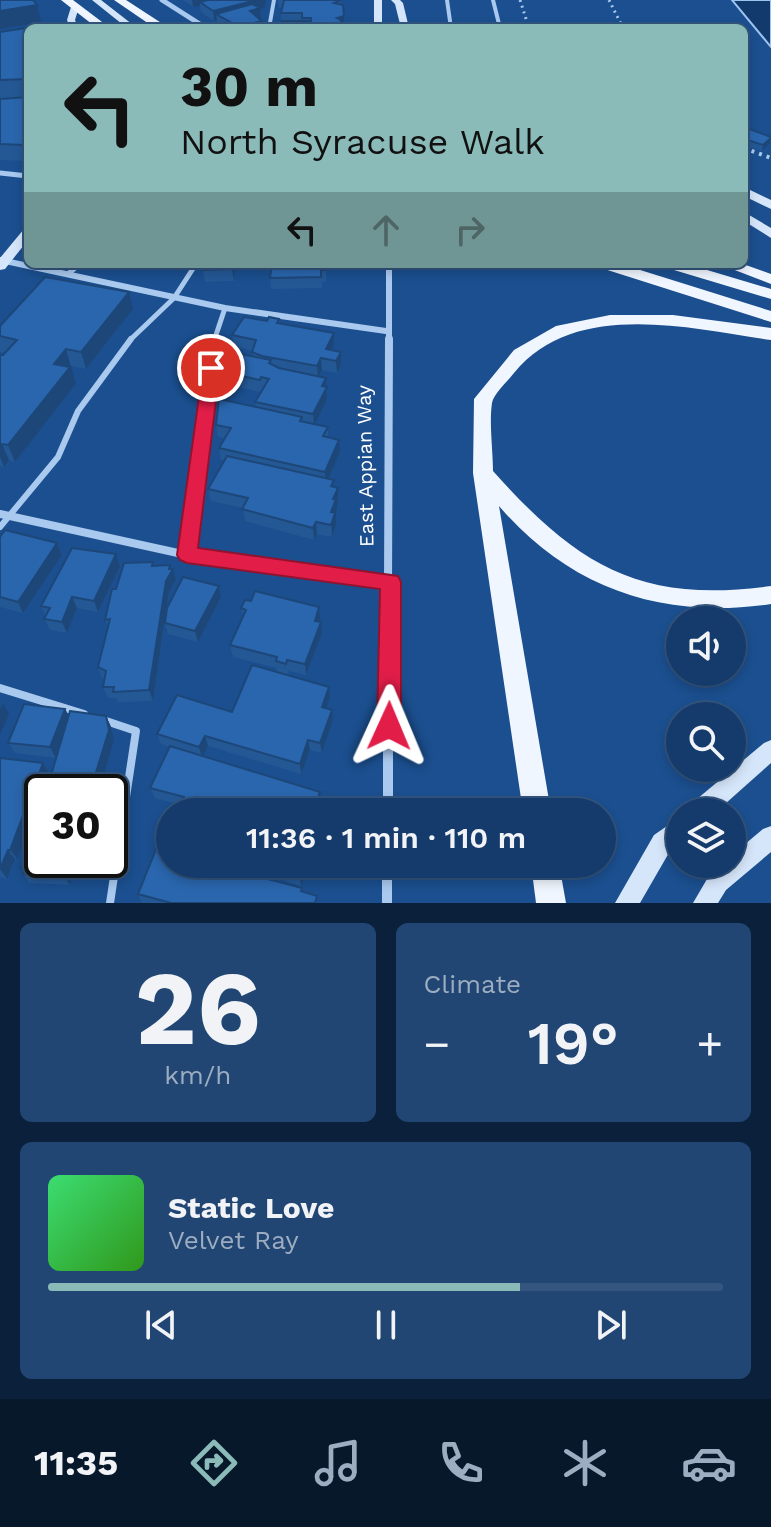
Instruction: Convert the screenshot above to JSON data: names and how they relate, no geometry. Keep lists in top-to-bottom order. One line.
{"streets":{"street":["East Appian Way"]},"page":{"turn":["30 m","North Syracuse Walk"],"limit":"30","trip":"11:36 · 1 min · 110 m","tile":[["26","km/h"],"Climate"],"heat":["−","19°","+"],"song":["Static Love","Velvet Ray"],"tabs":"11:35"}}
